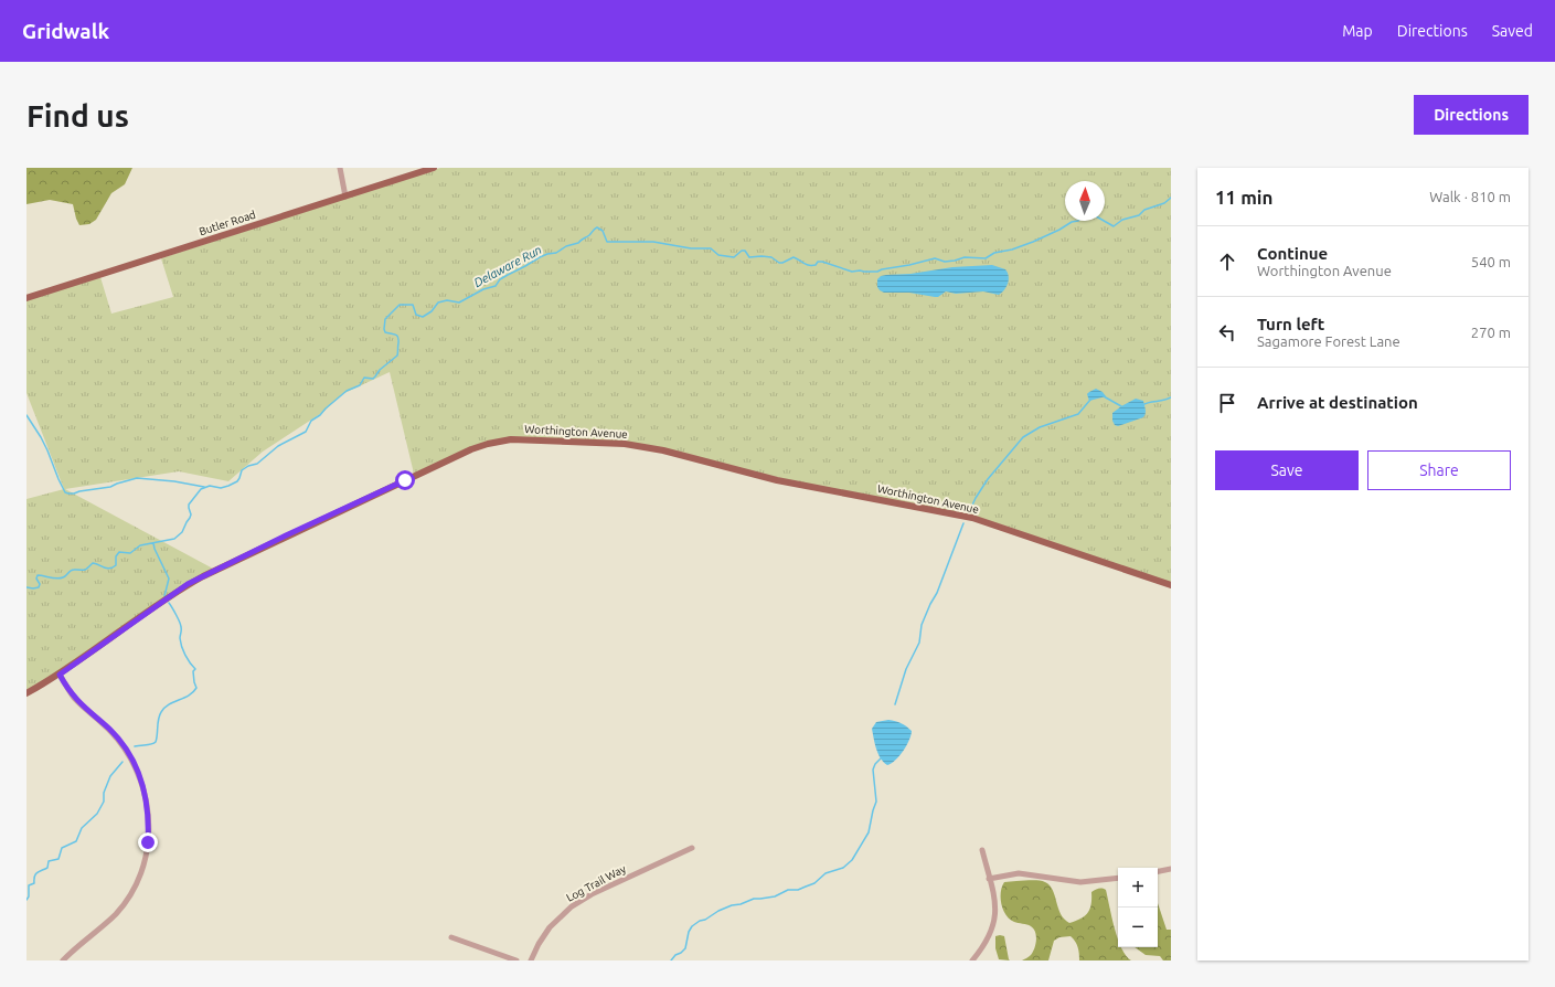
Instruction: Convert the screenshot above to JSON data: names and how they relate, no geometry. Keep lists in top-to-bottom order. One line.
{"streets":{"main road":["Butler Road","Worthington Avenue"],"street":["Log Trail Way"]},"water":["Delaware Run"],"north":"top","page":{"header":"Gridwalk","nav":["Map","Directions","Saved"],"buttons":["Directions",["Save","Share"]],"title":"Find us","heading":["11 min","Walk · 810 m"],"list":[["Continue","Worthington Avenue","540 m"],["Turn left","Sagamore Forest Lane","270 m"],"Arrive at destination"],"map_buttons":["+","−"]}}
